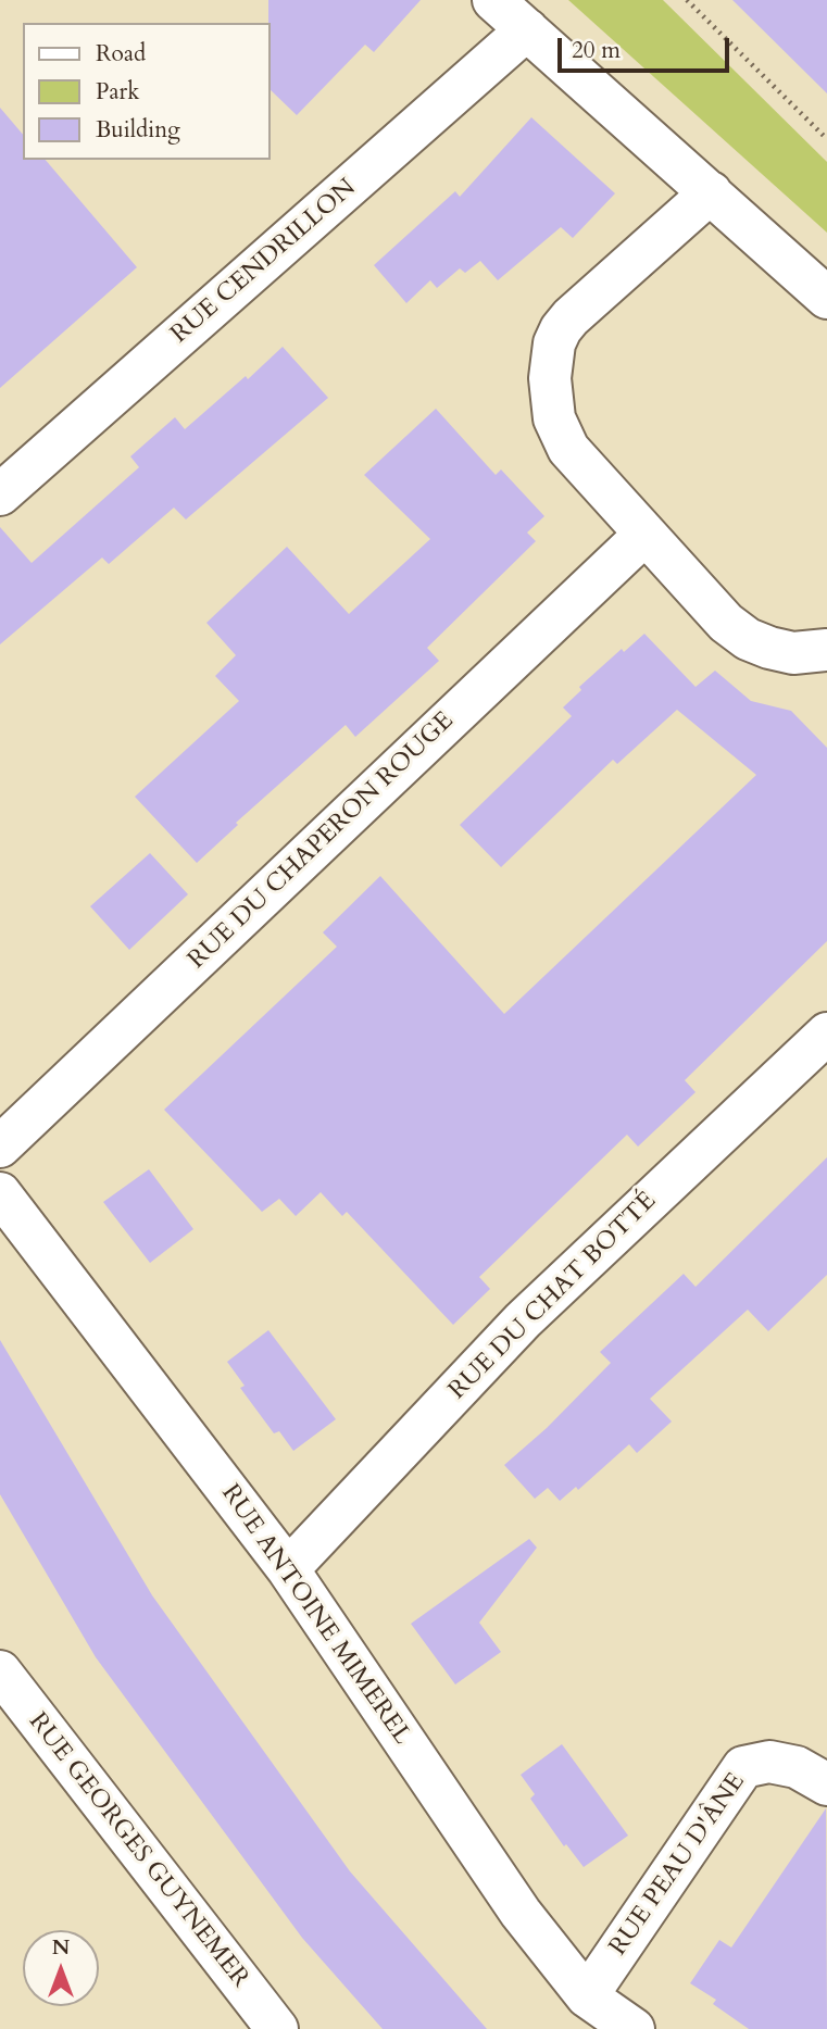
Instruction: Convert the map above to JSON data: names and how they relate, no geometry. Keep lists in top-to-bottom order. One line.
{"streets":{"street":["RUE CENDRILLON","RUE DU CHAPERON ROUGE","RUE DU CHAT BOTTÉ","RUE ANTOINE MIMEREL","RUE GEORGES GUYNEMER","RUE PEAU D'ÂNE"]},"crossings":[["RUE DU CHAT BOTTÉ","RUE ANTOINE MIMEREL"],["RUE ANTOINE MIMEREL","RUE PEAU D'ÂNE"]],"legend":["Road","Park","Building"],"scale_bar":"20 m","north":"top"}
